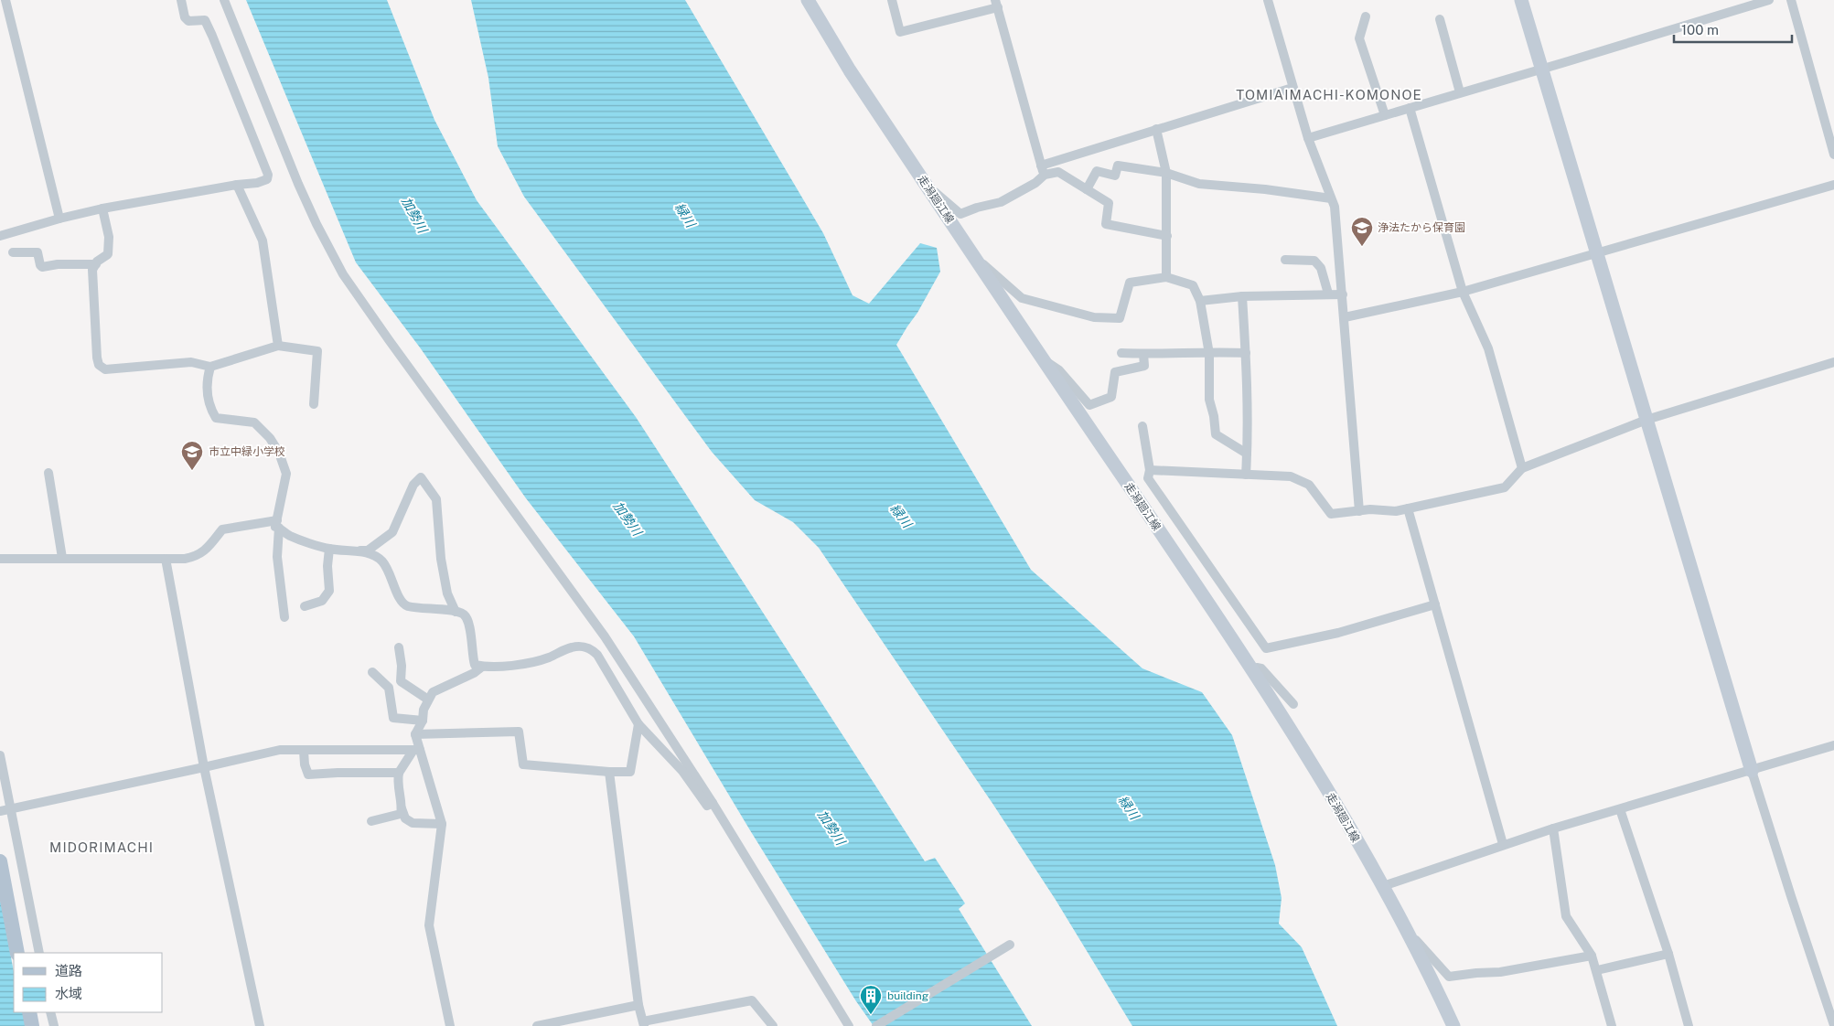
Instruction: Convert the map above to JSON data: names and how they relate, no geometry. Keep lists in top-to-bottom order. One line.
{"streets":{"main road":["走潟廻江線"]},"districts":["TOMIAIMACHI-KOMONOE","MIDORIMACHI"],"water":["加勢川","緑川"],"places":{"school or university":["浄法たから保育園","市立中緑小学校"],"building":["building"]},"legend":["道路","水域"],"scale_bar":"100 m"}
